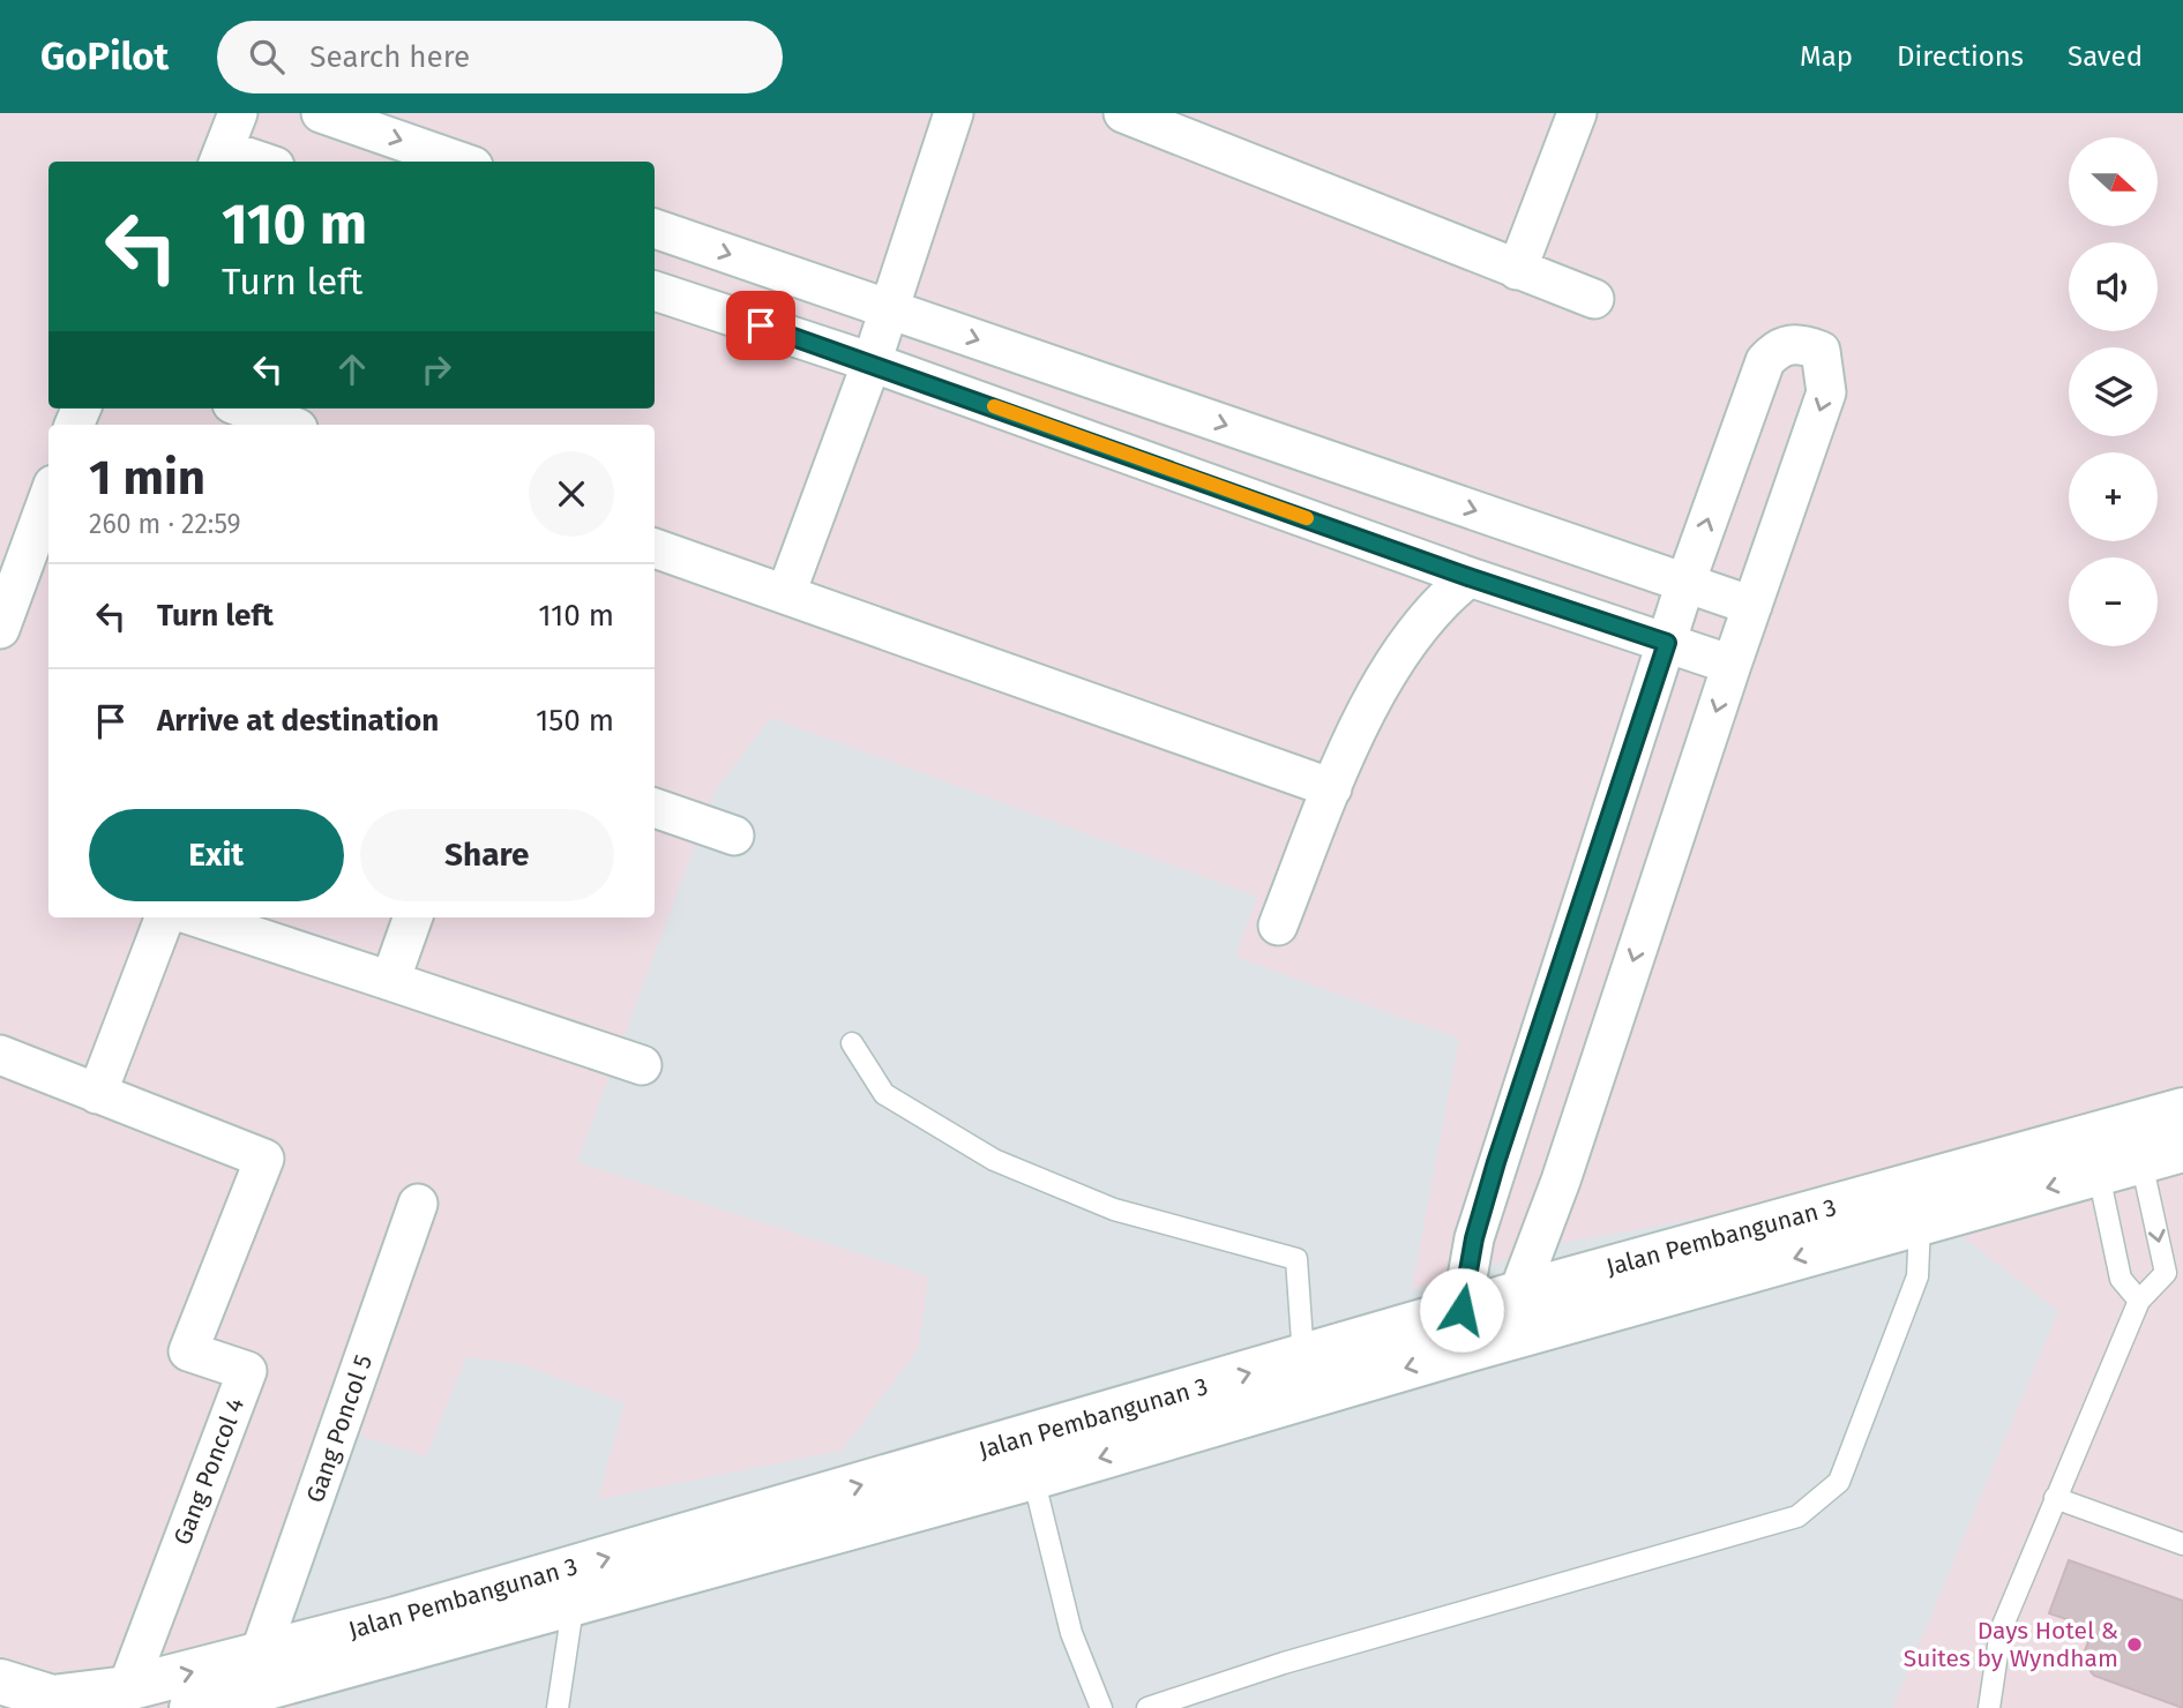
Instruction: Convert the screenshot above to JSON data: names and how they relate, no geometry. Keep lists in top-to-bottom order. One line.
{"streets":{"street":["Jalan Pembangunan 3","Gang Poncol 5","Gang Poncol 4"]},"crossings":[["Jalan Pembangunan 3","Gang Poncol 5"],["Jalan Pembangunan 3","Gang Poncol 4"]],"places":["Days Hotel & Suites by Wyndham"],"north":"right","page":{"header":"GoPilot","search":"Search here","nav":["Map","Directions","Saved"],"map_buttons":["+","−"],"turn":["110 m","Turn left"],"heading":["1 min","260 m · 22:59"],"list":[{"name":"Turn left","value":"110 m"},{"name":"Arrive at destination","value":"150 m"}],"buttons":["Exit","Share"]}}
